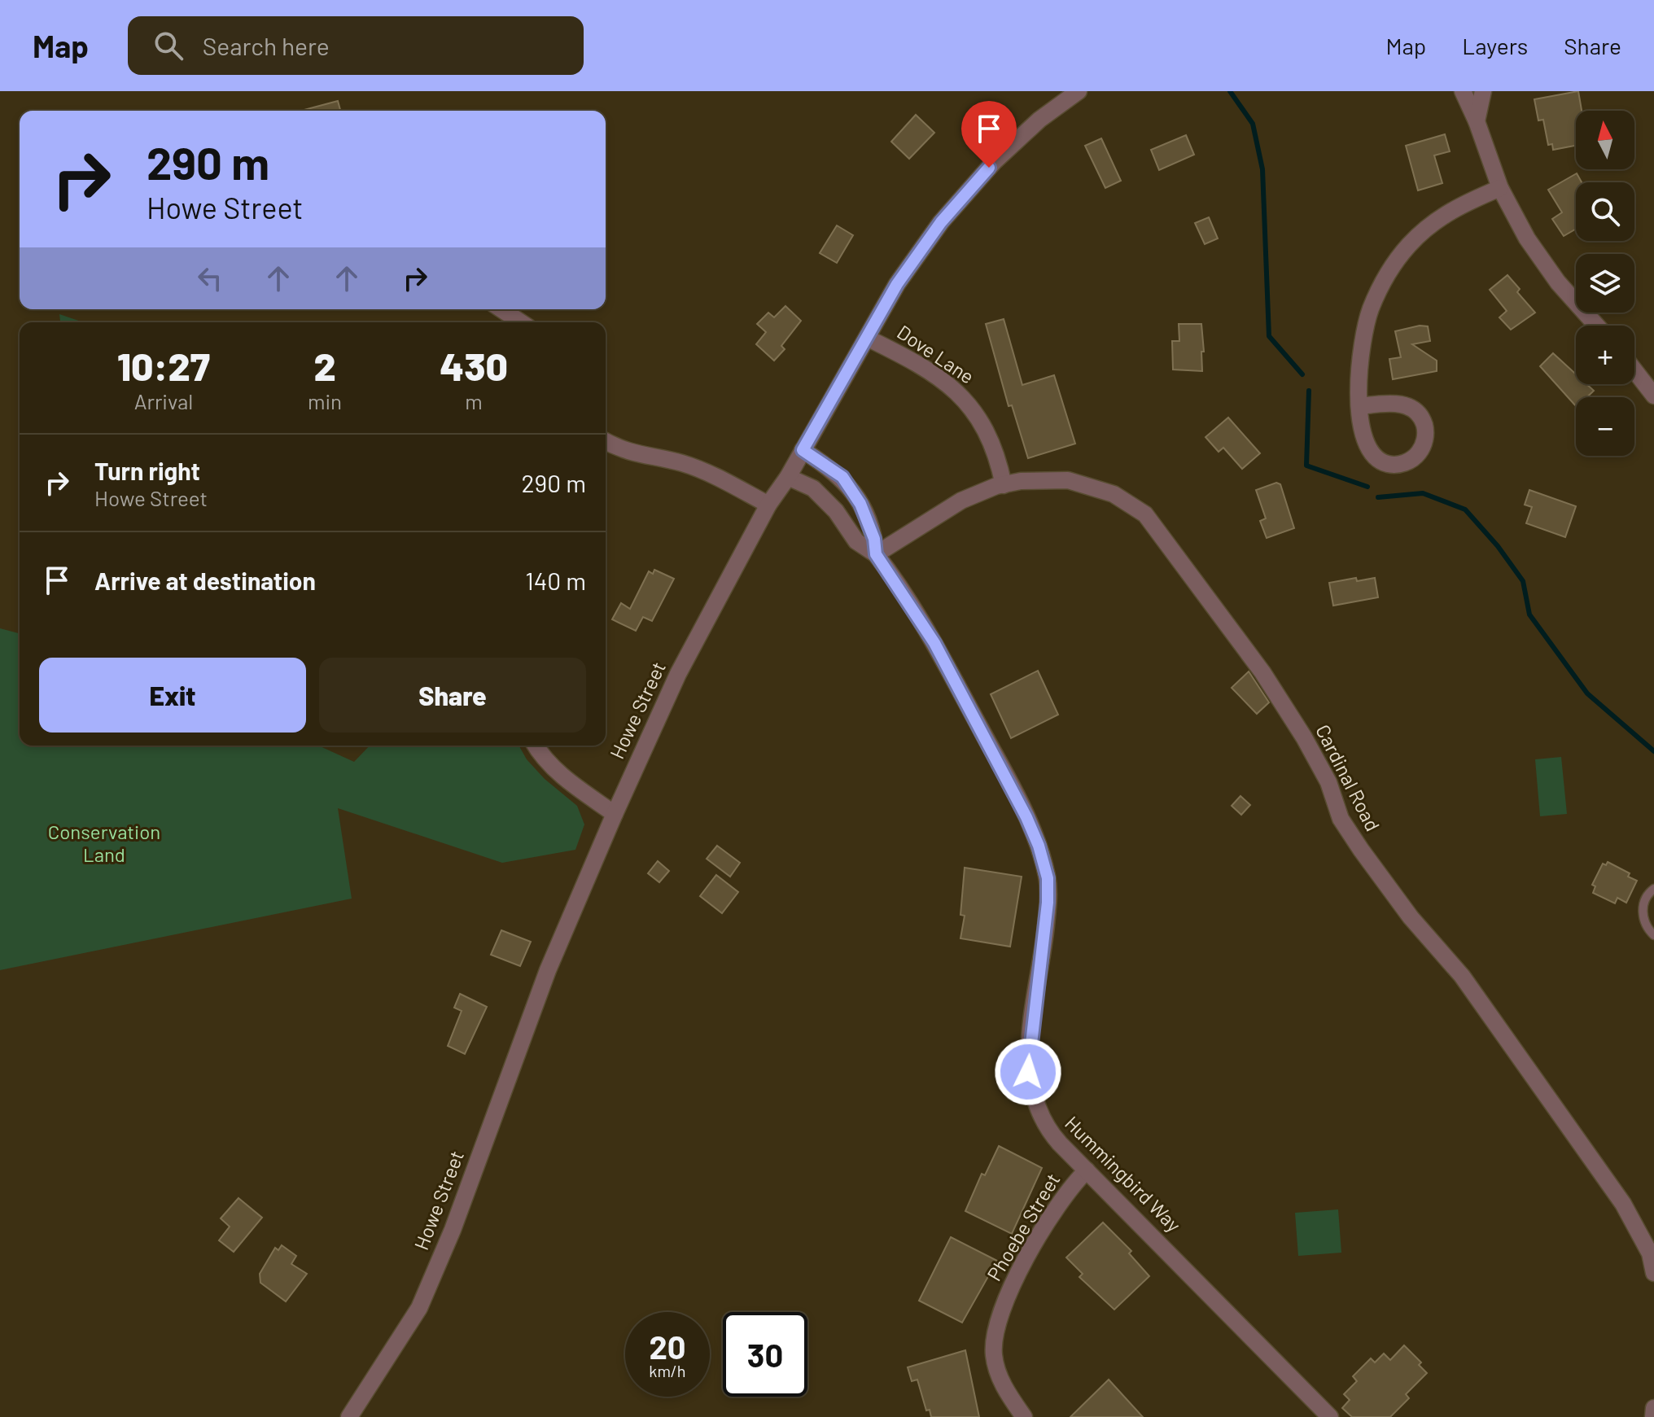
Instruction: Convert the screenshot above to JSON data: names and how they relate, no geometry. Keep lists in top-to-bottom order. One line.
{"streets":{"street":["Dove Lane","Howe Street","Cardinal Road","Hummingbird Way","Phoebe Street"]},"crossings":[["Dove Lane","Howe Street"],["Dove Lane","Cardinal Road"],["Howe Street","Hummingbird Way"],["Cardinal Road","Hummingbird Way"],["Hummingbird Way","Phoebe Street"]],"parks":["Conservation Land"],"north":"top","page":{"header":"Map","search":"Search here","nav":["Map","Layers","Share"],"map_buttons":["+","−"],"turn":["290 m","Howe Street"],"eta":["10:27","Arrival","2","min","430","m"],"list":[{"name":"Turn right","note":"Howe Street","value":"290 m"},{"name":"Arrive at destination","value":"140 m"}],"buttons":["Exit","Share"],"speed":"20 km/h","limit":"30"}}
